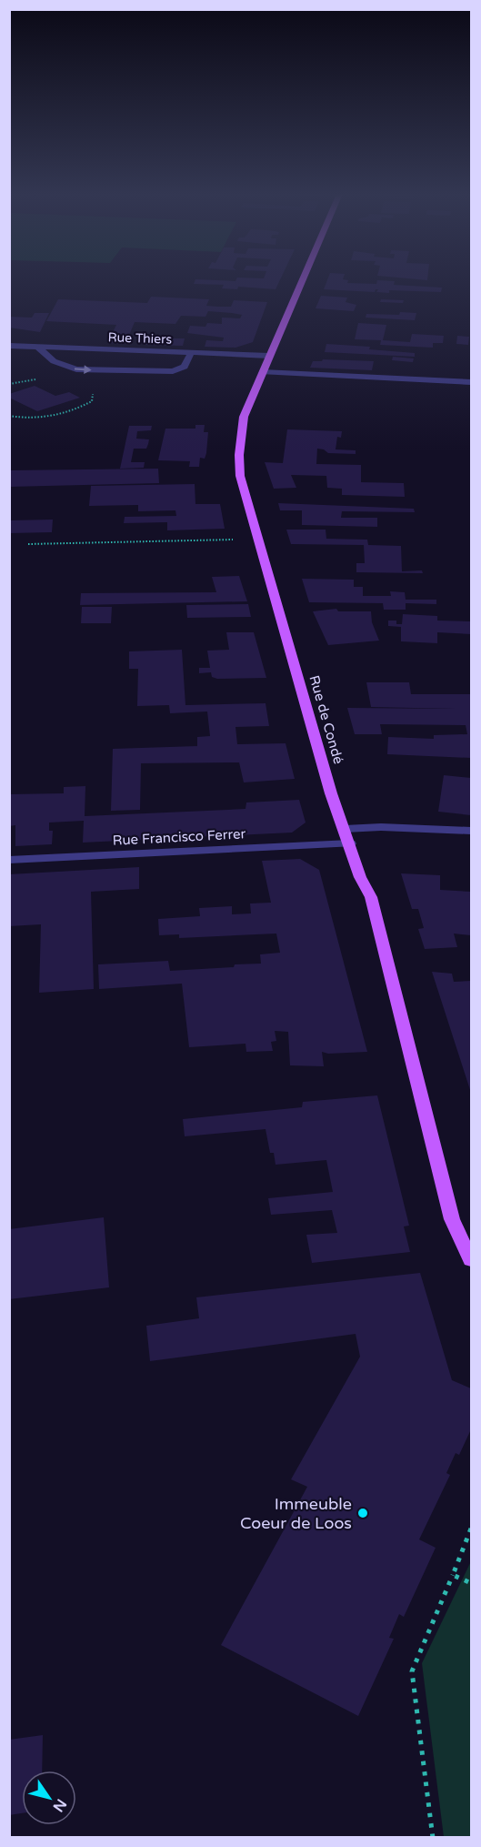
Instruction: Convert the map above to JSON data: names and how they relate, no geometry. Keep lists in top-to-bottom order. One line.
{"streets":{"main road":["Rue de Condé"],"street":["Rue Thiers","Rue Francisco Ferrer"]},"crossings":[["Rue Thiers","Rue de Condé"],["Rue de Condé","Rue Francisco Ferrer"]],"places":["Immeuble Coeur de Loos"],"north":"bottom right"}
